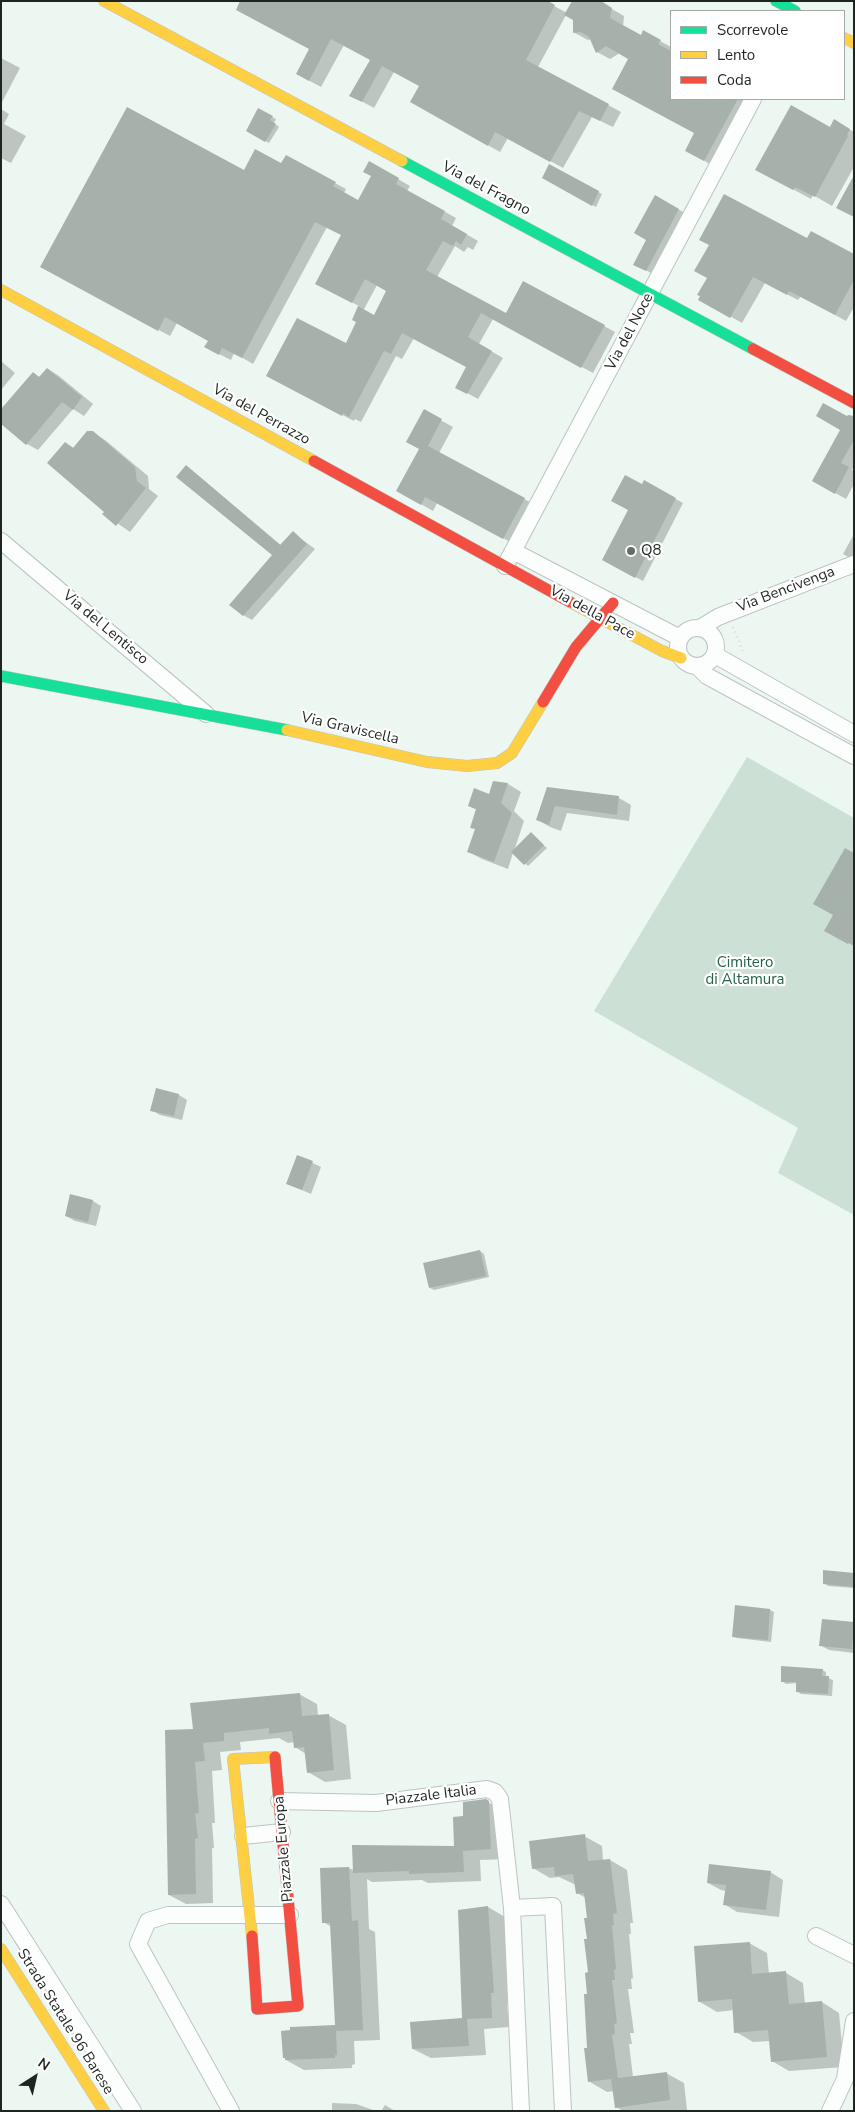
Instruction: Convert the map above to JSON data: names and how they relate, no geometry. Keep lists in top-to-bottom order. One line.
{"streets":{"street":["Via del Fragno","Via del Noce","Via del Perrazzo","Via Bencivenga","Via della Pace","Via del Lentisco","Via Graviscella","Piazzale Italia","Piazzale Europa","Strada Statale 96 Barese"]},"crossings":[["Via del Fragno","Via del Noce"],["Via del Noce","Via del Perrazzo"],["Via del Noce","Via della Pace"],["Via del Perrazzo","Via della Pace"],["Via Bencivenga","Via della Pace"],["Via della Pace","Via Graviscella"],["Via del Lentisco","Via Graviscella"],["Piazzale Italia","Piazzale Europa"]],"parks":["Cimitero di Altamura"],"places":["Q8"],"legend":["Scorrevole","Lento","Coda"],"north":"top right"}
